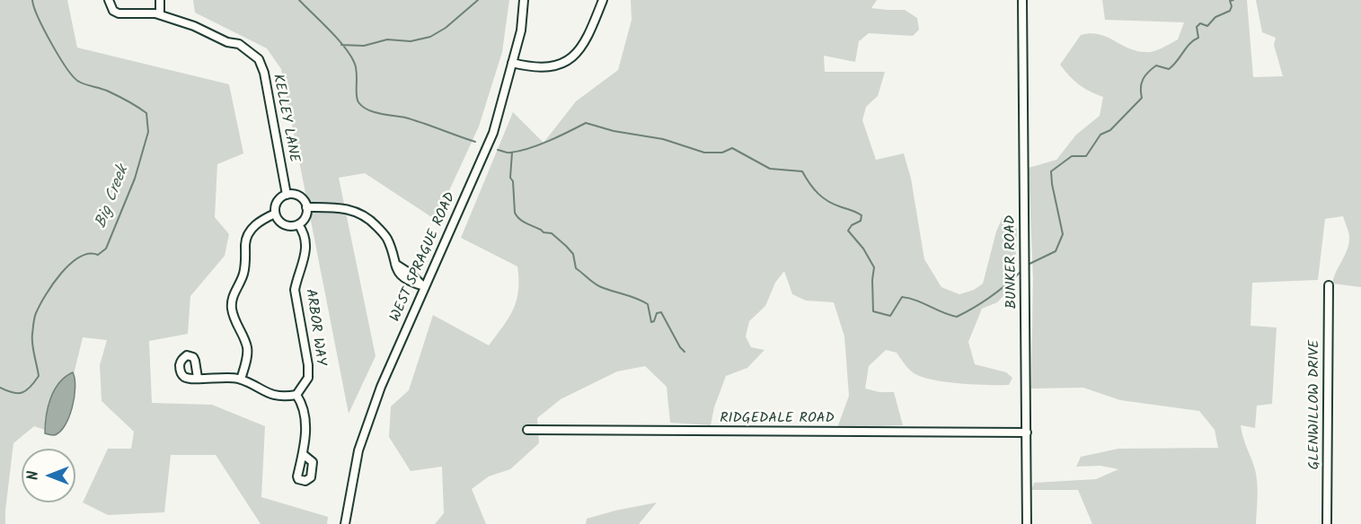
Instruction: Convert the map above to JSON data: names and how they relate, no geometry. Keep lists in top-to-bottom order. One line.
{"streets":{"street":["KELLEY LANE","WEST SPRAGUE ROAD","BUNKER ROAD","ARBOR WAY","GLENWILLOW DRIVE","RIDGEDALE ROAD"]},"crossings":[["KELLEY LANE","ARBOR WAY"],["BUNKER ROAD","RIDGEDALE ROAD"]],"water":["Big Creek"],"north":"left"}
